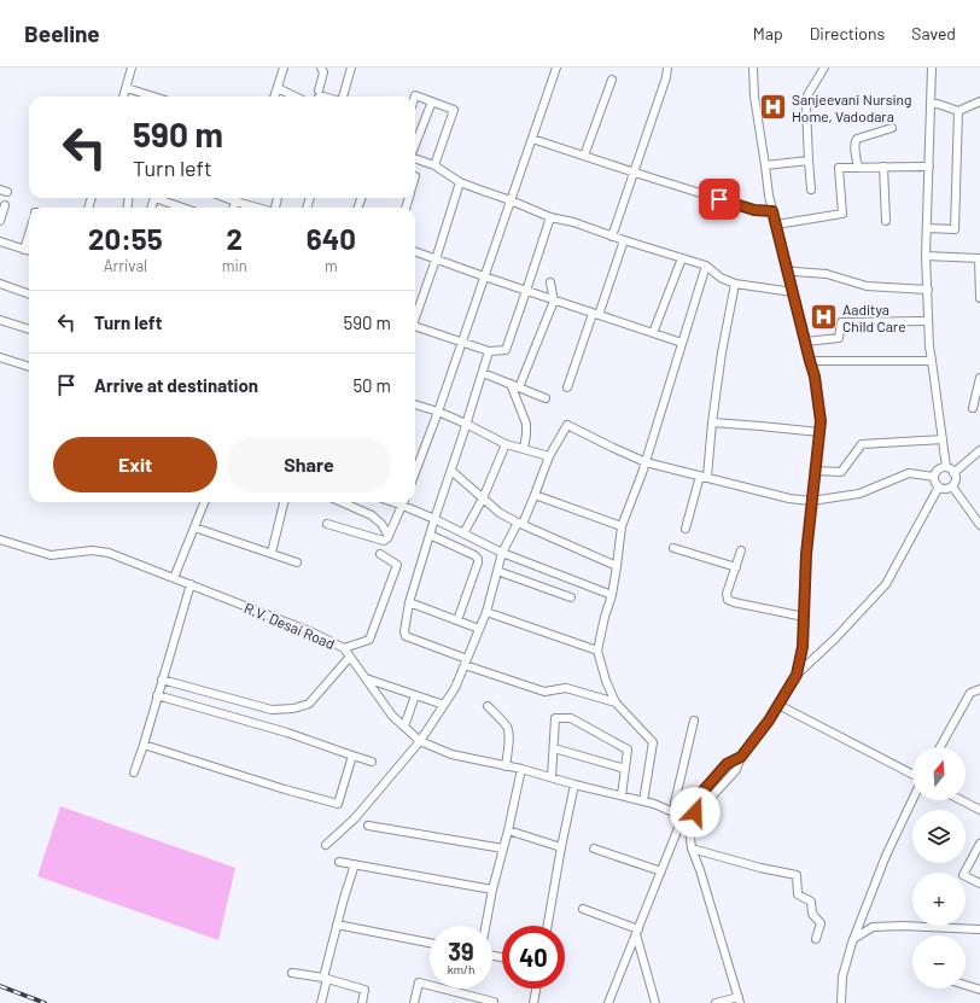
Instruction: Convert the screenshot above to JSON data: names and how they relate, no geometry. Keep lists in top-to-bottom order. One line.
{"streets":{"street":["R.V. Desai Road"]},"places":{"hospital":["Sanjeevani Nursing Home, Vadodara","Aaditya Child Care"]},"north":"top","page":{"header":"Beeline","nav":["Map","Directions","Saved"],"turn":["590 m","Turn left"],"eta":["20:55","Arrival","2","min","640","m"],"list":[{"name":"Turn left","value":"590 m"},{"name":"Arrive at destination","value":"50 m"}],"buttons":["Exit","Share"],"map_buttons":["+","−"],"speed":"39 km/h","limit":"40"}}
